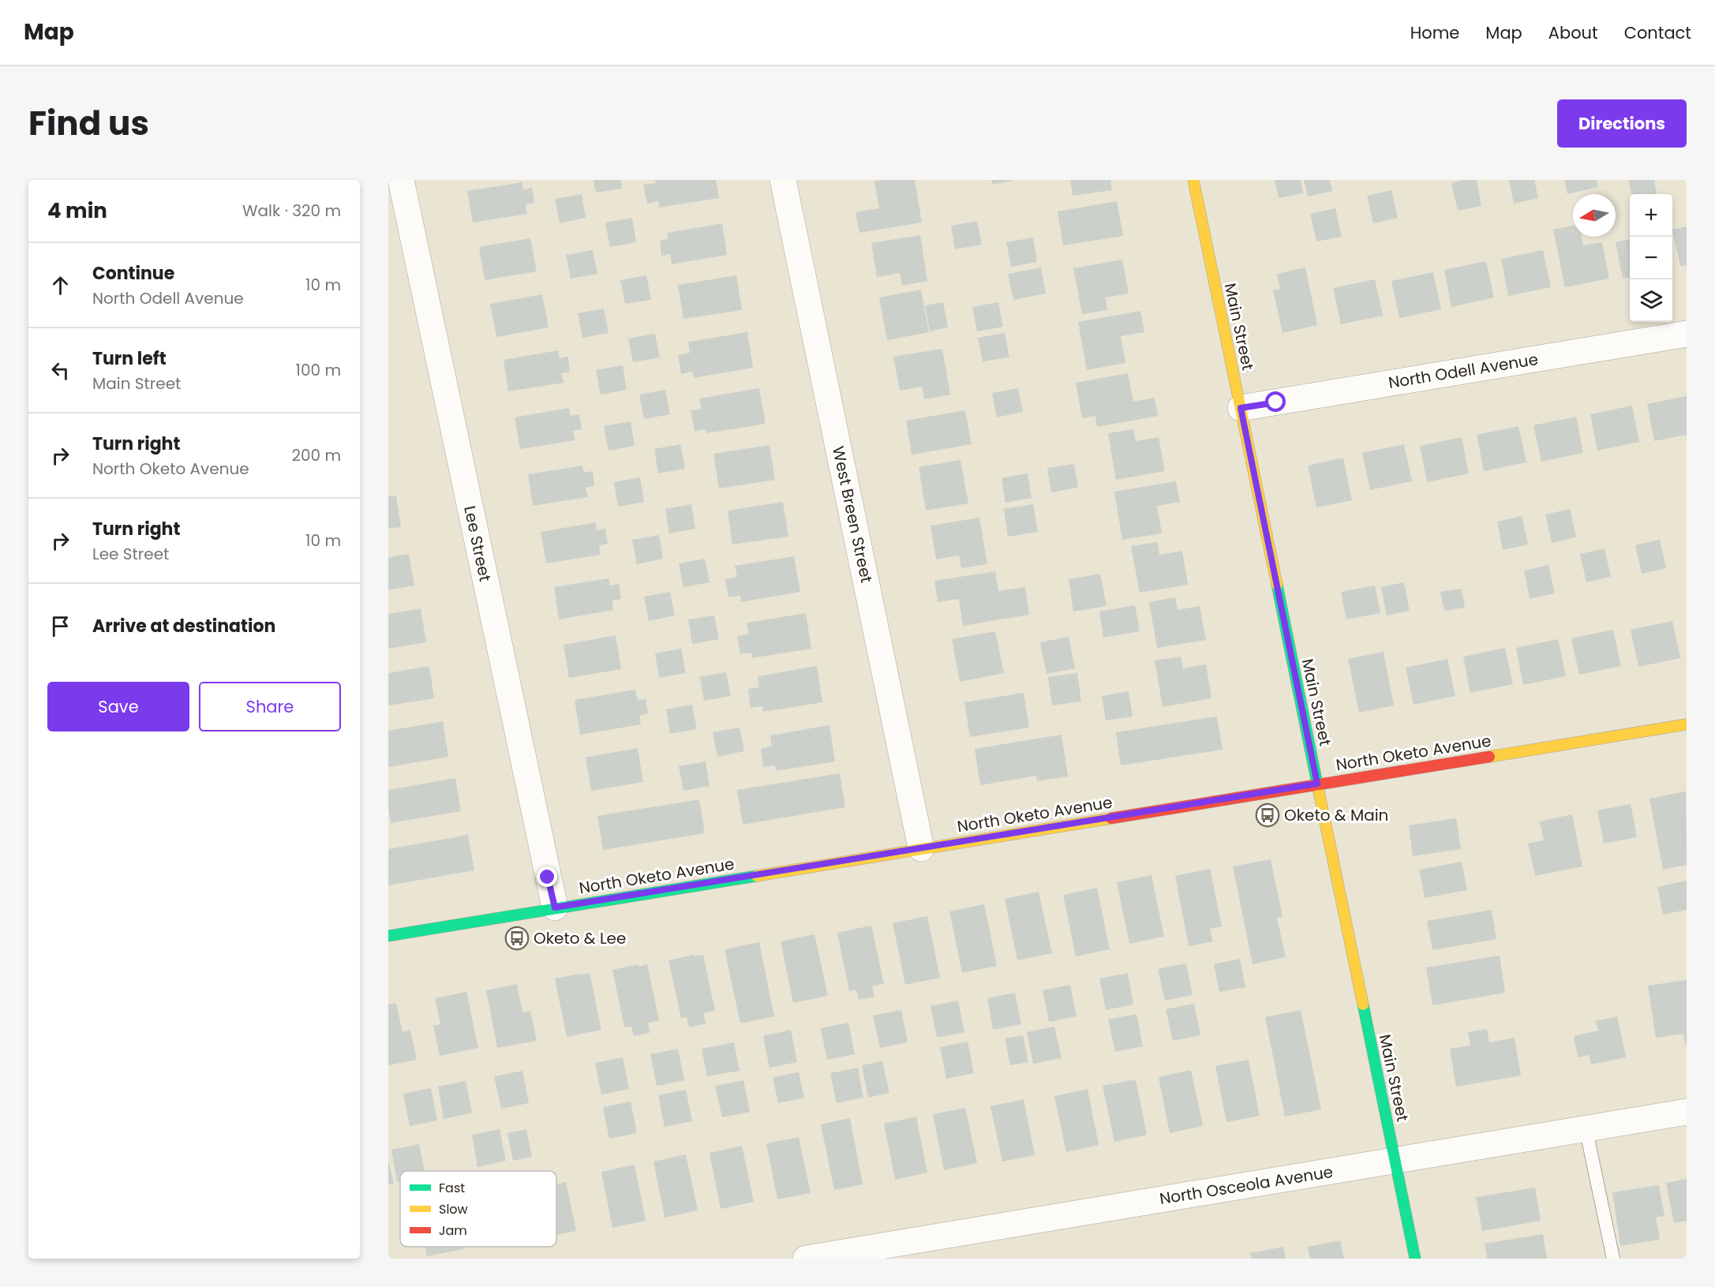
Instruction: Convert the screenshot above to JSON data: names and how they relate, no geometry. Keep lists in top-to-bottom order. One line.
{"streets":{"street":["Main Street","North Odell Avenue","West Breen Street","Lee Street","North Oketo Avenue","North Osceola Avenue"]},"crossings":[["Main Street","North Odell Avenue"],["Main Street","North Oketo Avenue"],["Main Street","North Osceola Avenue"],["West Breen Street","North Oketo Avenue"],["Lee Street","North Oketo Avenue"]],"places":{"bus stop":["Oketo & Main","Oketo & Lee"]},"legend":["Fast","Slow","Jam"],"north":"left","page":{"header":"Map","nav":["Home","Map","About","Contact"],"title":"Find us","buttons":["Directions",["Save","Share"]],"heading":["4 min","Walk · 320 m"],"map_buttons":["+","−"],"list":[["Continue","North Odell Avenue","10 m"],["Turn left","Main Street","100 m"],["Turn right","North Oketo Avenue","200 m"],["Turn right","Lee Street","10 m"],"Arrive at destination"]}}
